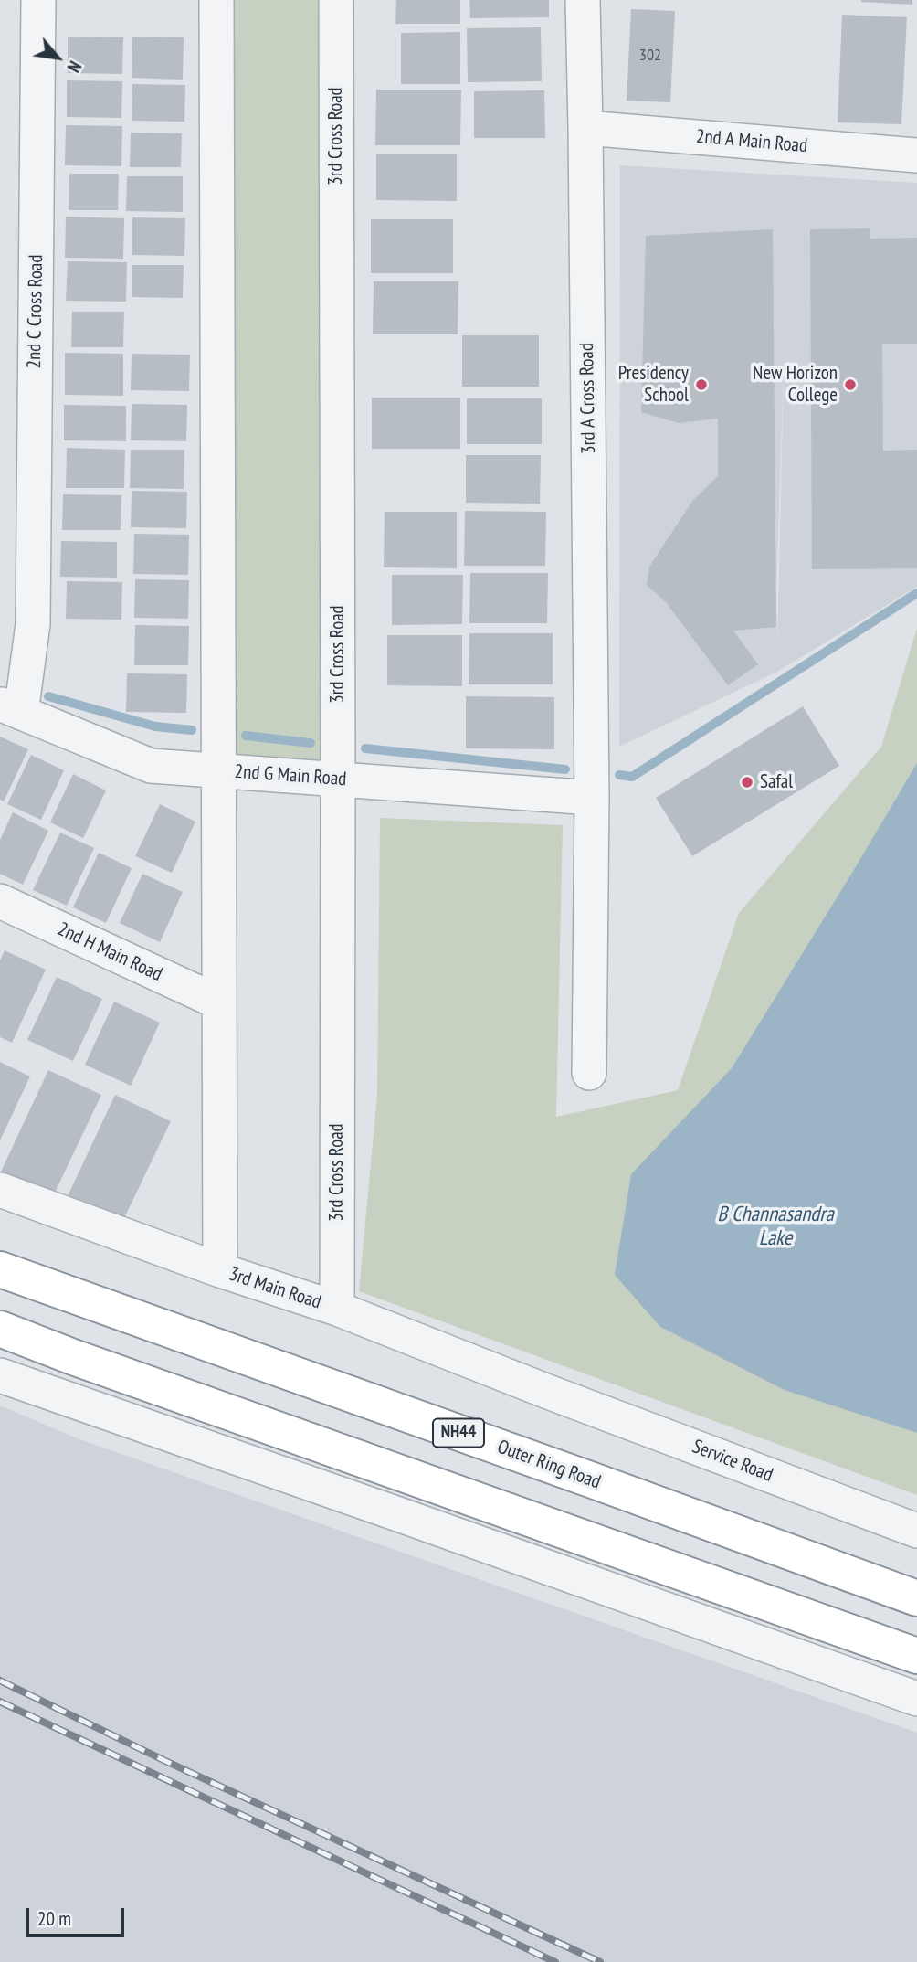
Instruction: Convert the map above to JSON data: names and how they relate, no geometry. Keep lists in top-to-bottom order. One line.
{"streets":{"highway":["NH44","Outer Ring Road"],"street":["3rd Cross Road","2nd A Main Road","2nd C Cross Road","3rd A Cross Road","2nd G Main Road","2nd H Main Road","3rd Main Road","Service Road"]},"crossings":[["3rd Cross Road","2nd G Main Road"],["3rd Cross Road","3rd Main Road"],["2nd A Main Road","3rd A Cross Road"],["2nd C Cross Road","2nd G Main Road"],["3rd A Cross Road","2nd G Main Road"],["3rd Main Road","Service Road"]],"water":["B Channasandra Lake"],"places":["Presidency School","New Horizon College","Safal"],"house_numbers":["302"],"scale_bar":"20 m","north":"bottom right"}
